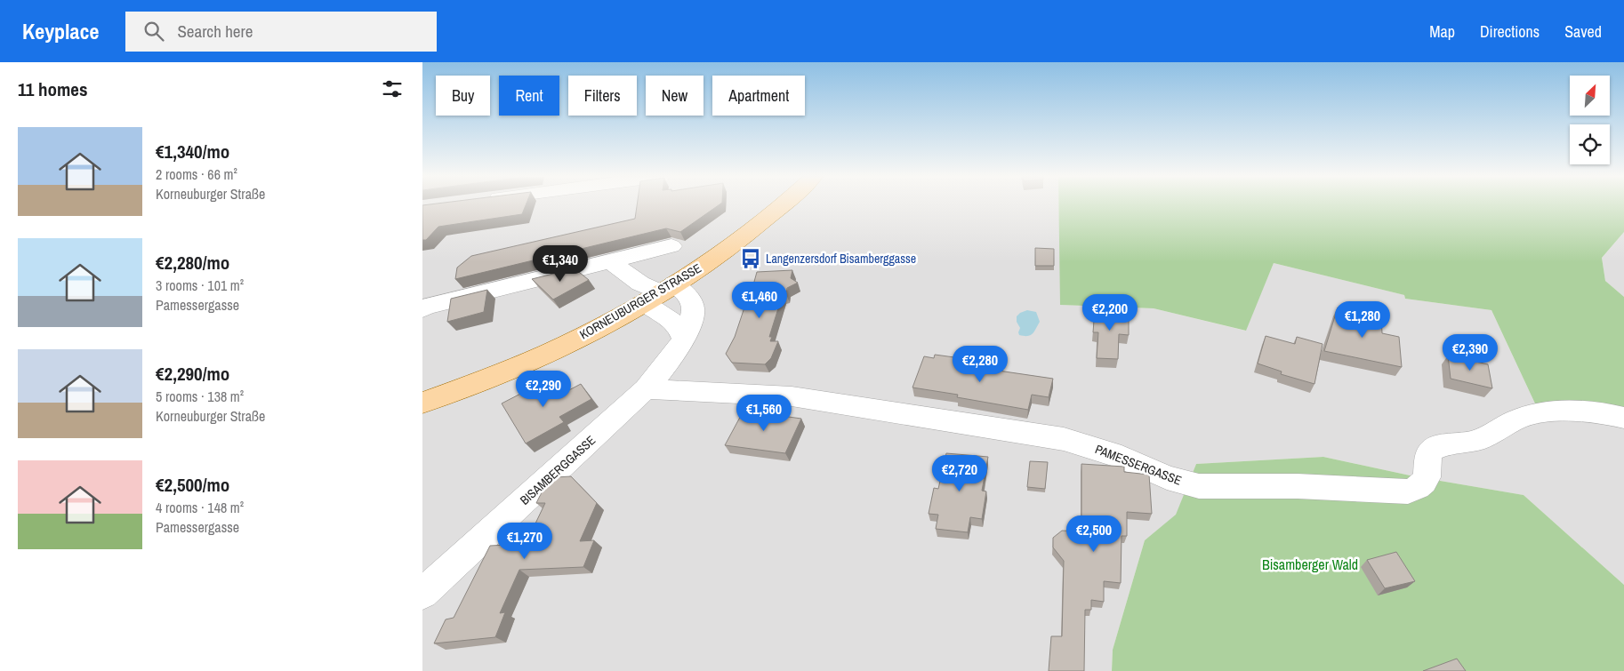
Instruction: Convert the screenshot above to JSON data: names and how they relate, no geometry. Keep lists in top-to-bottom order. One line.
{"streets":{"main road":["KORNEUBURGER STRASSE"],"street":["PAMESSERGASSE","BISAMBERGGASSE"]},"crossings":[["KORNEUBURGER STRASSE","BISAMBERGGASSE"],["PAMESSERGASSE","BISAMBERGGASSE"]],"parks":["Bisamberger Wald"],"places":{"bus stop":["Langenzersdorf Bisamberggasse"]},"north":"top right","page":{"header":"Keyplace","search":"Search here","nav":["Map","Directions","Saved"],"heading":"11 homes","chip":["Buy","Rent","Filters","New","Apartment"],"list":[{"name":"€1,340/mo","note":"2 rooms · 66 m² · Korneuburger Straße"},{"name":"€2,280/mo","note":"3 rooms · 101 m² · Pamessergasse"},{"name":"€2,290/mo","note":"5 rooms · 138 m² · Korneuburger Straße"},{"name":"€2,500/mo","note":"4 rooms · 148 m² · Pamessergasse"}],"price":["€1,340","€1,460","€2,200","€1,280","€2,390","€2,280","€2,290","€1,560","€2,720","€2,500","€1,270"]}}
